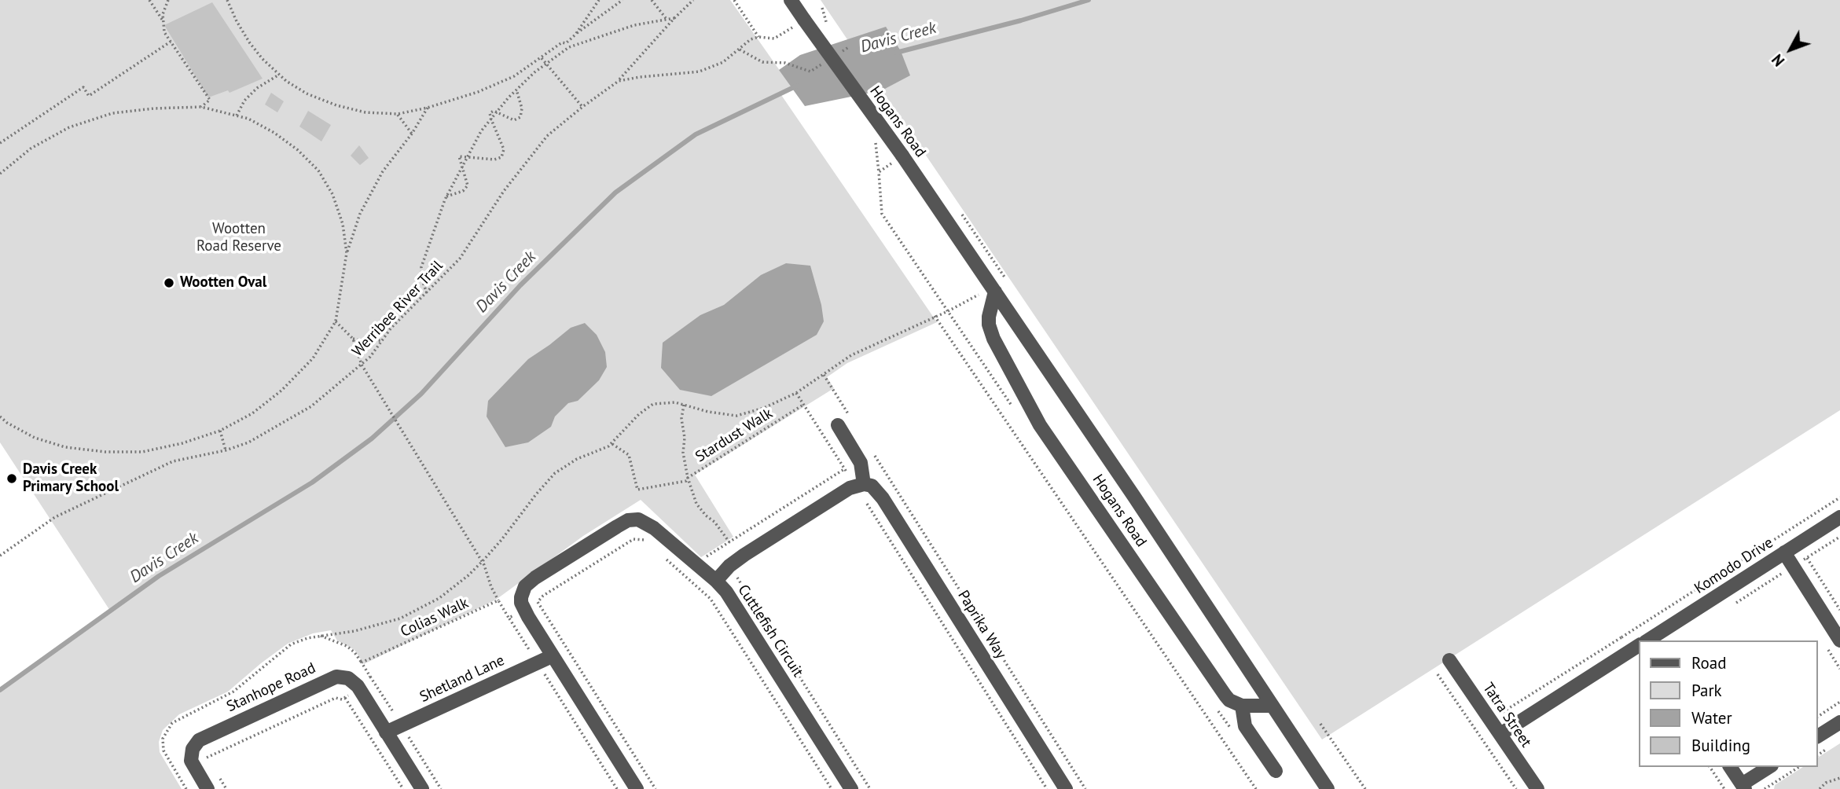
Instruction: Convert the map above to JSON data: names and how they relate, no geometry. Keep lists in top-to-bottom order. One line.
{"streets":{"street":["Hogans Road","Komodo Drive","Paprika Way","Cuttlefish Circuit","Shetland Lane","Stanhope Road","Tatra Street"],"path":["Werribee River Trail","Stardust Walk","Colias Walk"]},"crossings":[["Hogans Road","Werribee River Trail"]],"water":["Davis Creek"],"parks":["Wootten Road Reserve"],"places":["Wootten Oval","Davis Creek Primary School"],"legend":["Road","Park","Water","Building"],"north":"bottom left"}
